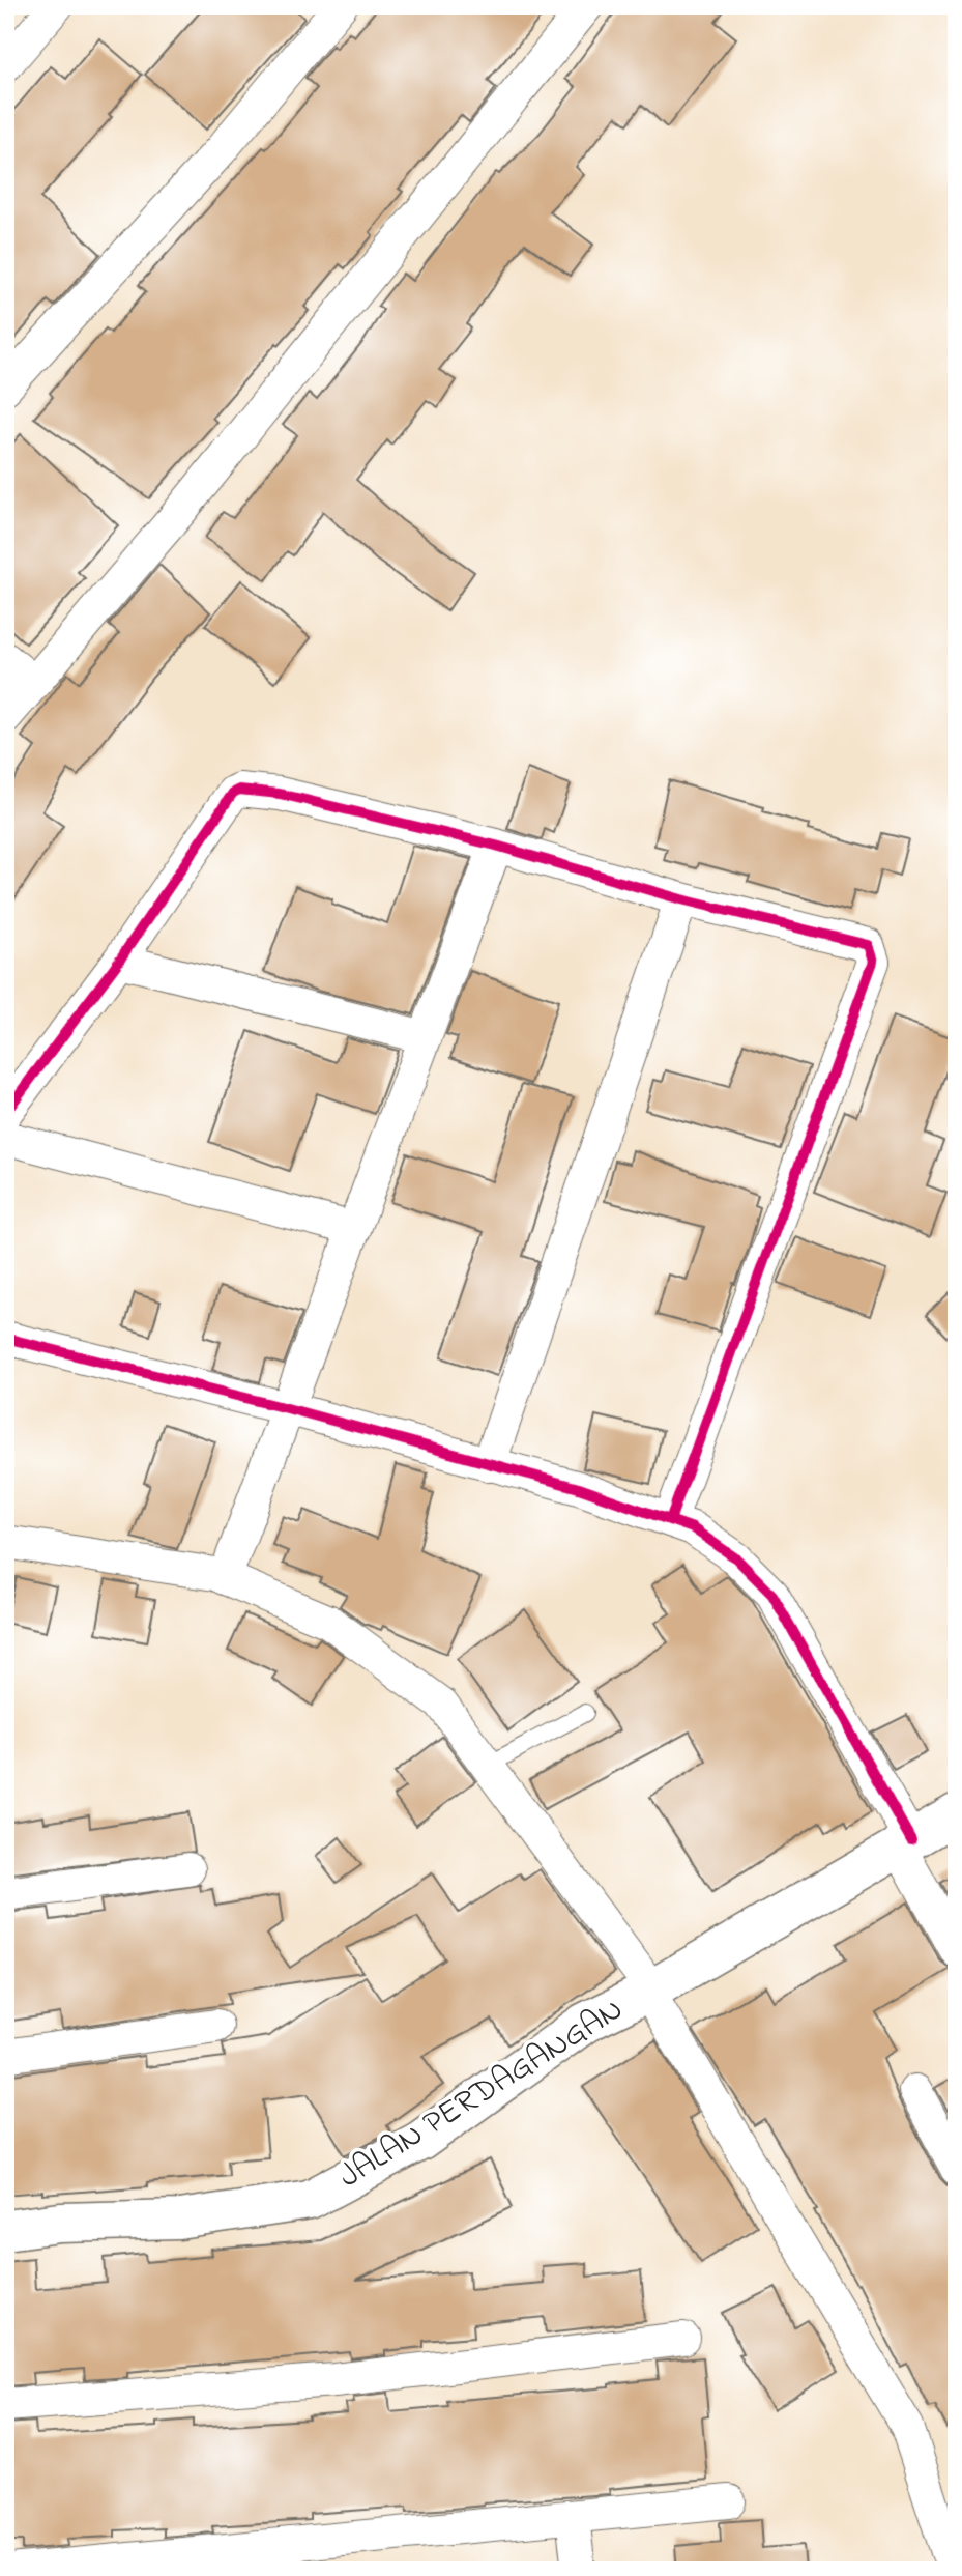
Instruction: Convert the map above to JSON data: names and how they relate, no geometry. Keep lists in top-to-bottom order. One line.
{"streets":{"street":["JALAN PERDAGANGAN"]}}
